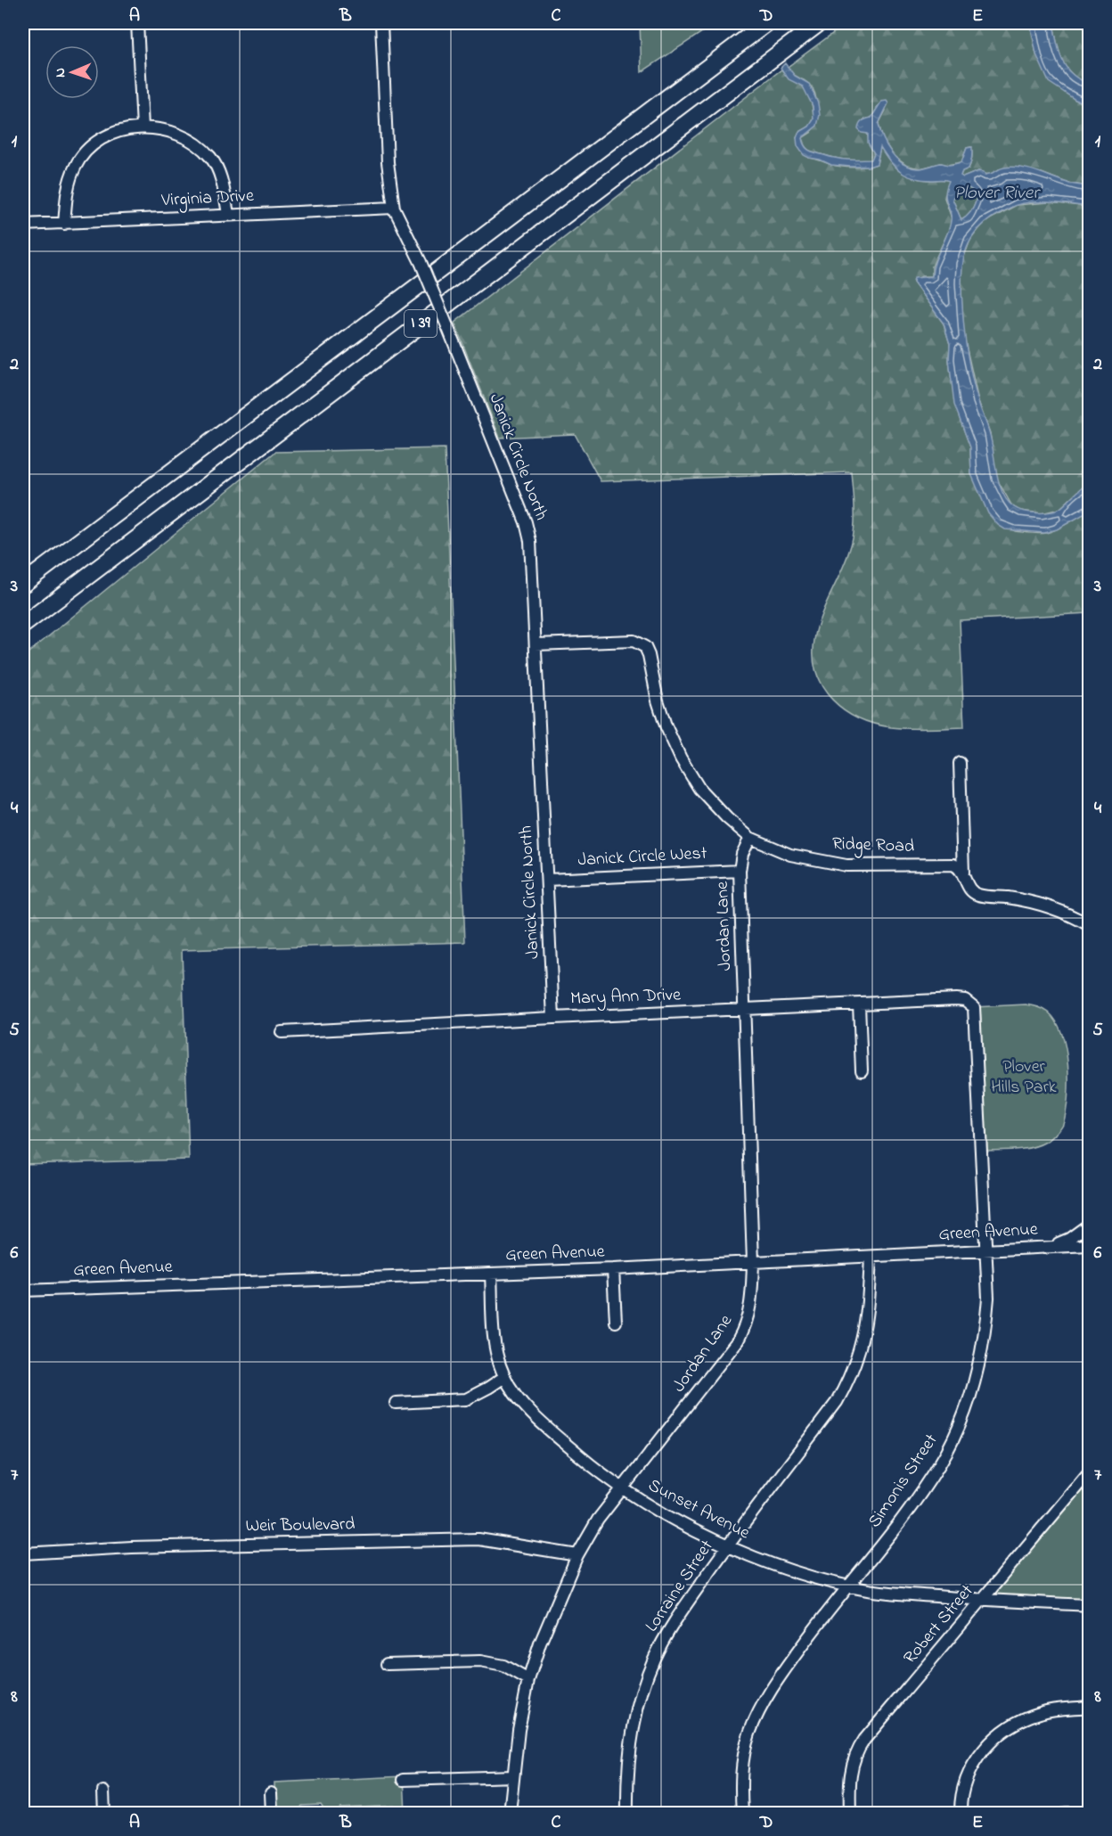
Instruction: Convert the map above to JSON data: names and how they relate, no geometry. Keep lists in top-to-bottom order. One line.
{"streets":{"highway":["I 39"],"street":["Virginia Drive","Janick Circle North","Ridge Road","Janick Circle West","Jordan Lane","Mary Ann Drive","Green Avenue","Simonis Street","Sunset Avenue","Weir Boulevard","Lorraine Street","Robert Street"]},"crossings":[["Virginia Drive","Janick Circle North"],["Janick Circle North","Ridge Road"],["Janick Circle North","Janick Circle West"],["Janick Circle North","Mary Ann Drive"],["Ridge Road","Jordan Lane"],["Janick Circle West","Jordan Lane"],["Jordan Lane","Mary Ann Drive"],["Jordan Lane","Green Avenue"],["Jordan Lane","Sunset Avenue"],["Jordan Lane","Weir Boulevard"],["Mary Ann Drive","Simonis Street"],["Green Avenue","Simonis Street"],["Green Avenue","Sunset Avenue"],["Green Avenue","Lorraine Street"],["Simonis Street","Sunset Avenue"],["Sunset Avenue","Lorraine Street"],["Sunset Avenue","Robert Street"]],"water":["Plover River"],"parks":["Plover Hills Park"],"north":"left","grid":{"columns":["A","B","C","D","E"],"rows":["1","2","3","4","5","6","7","8"]}}
